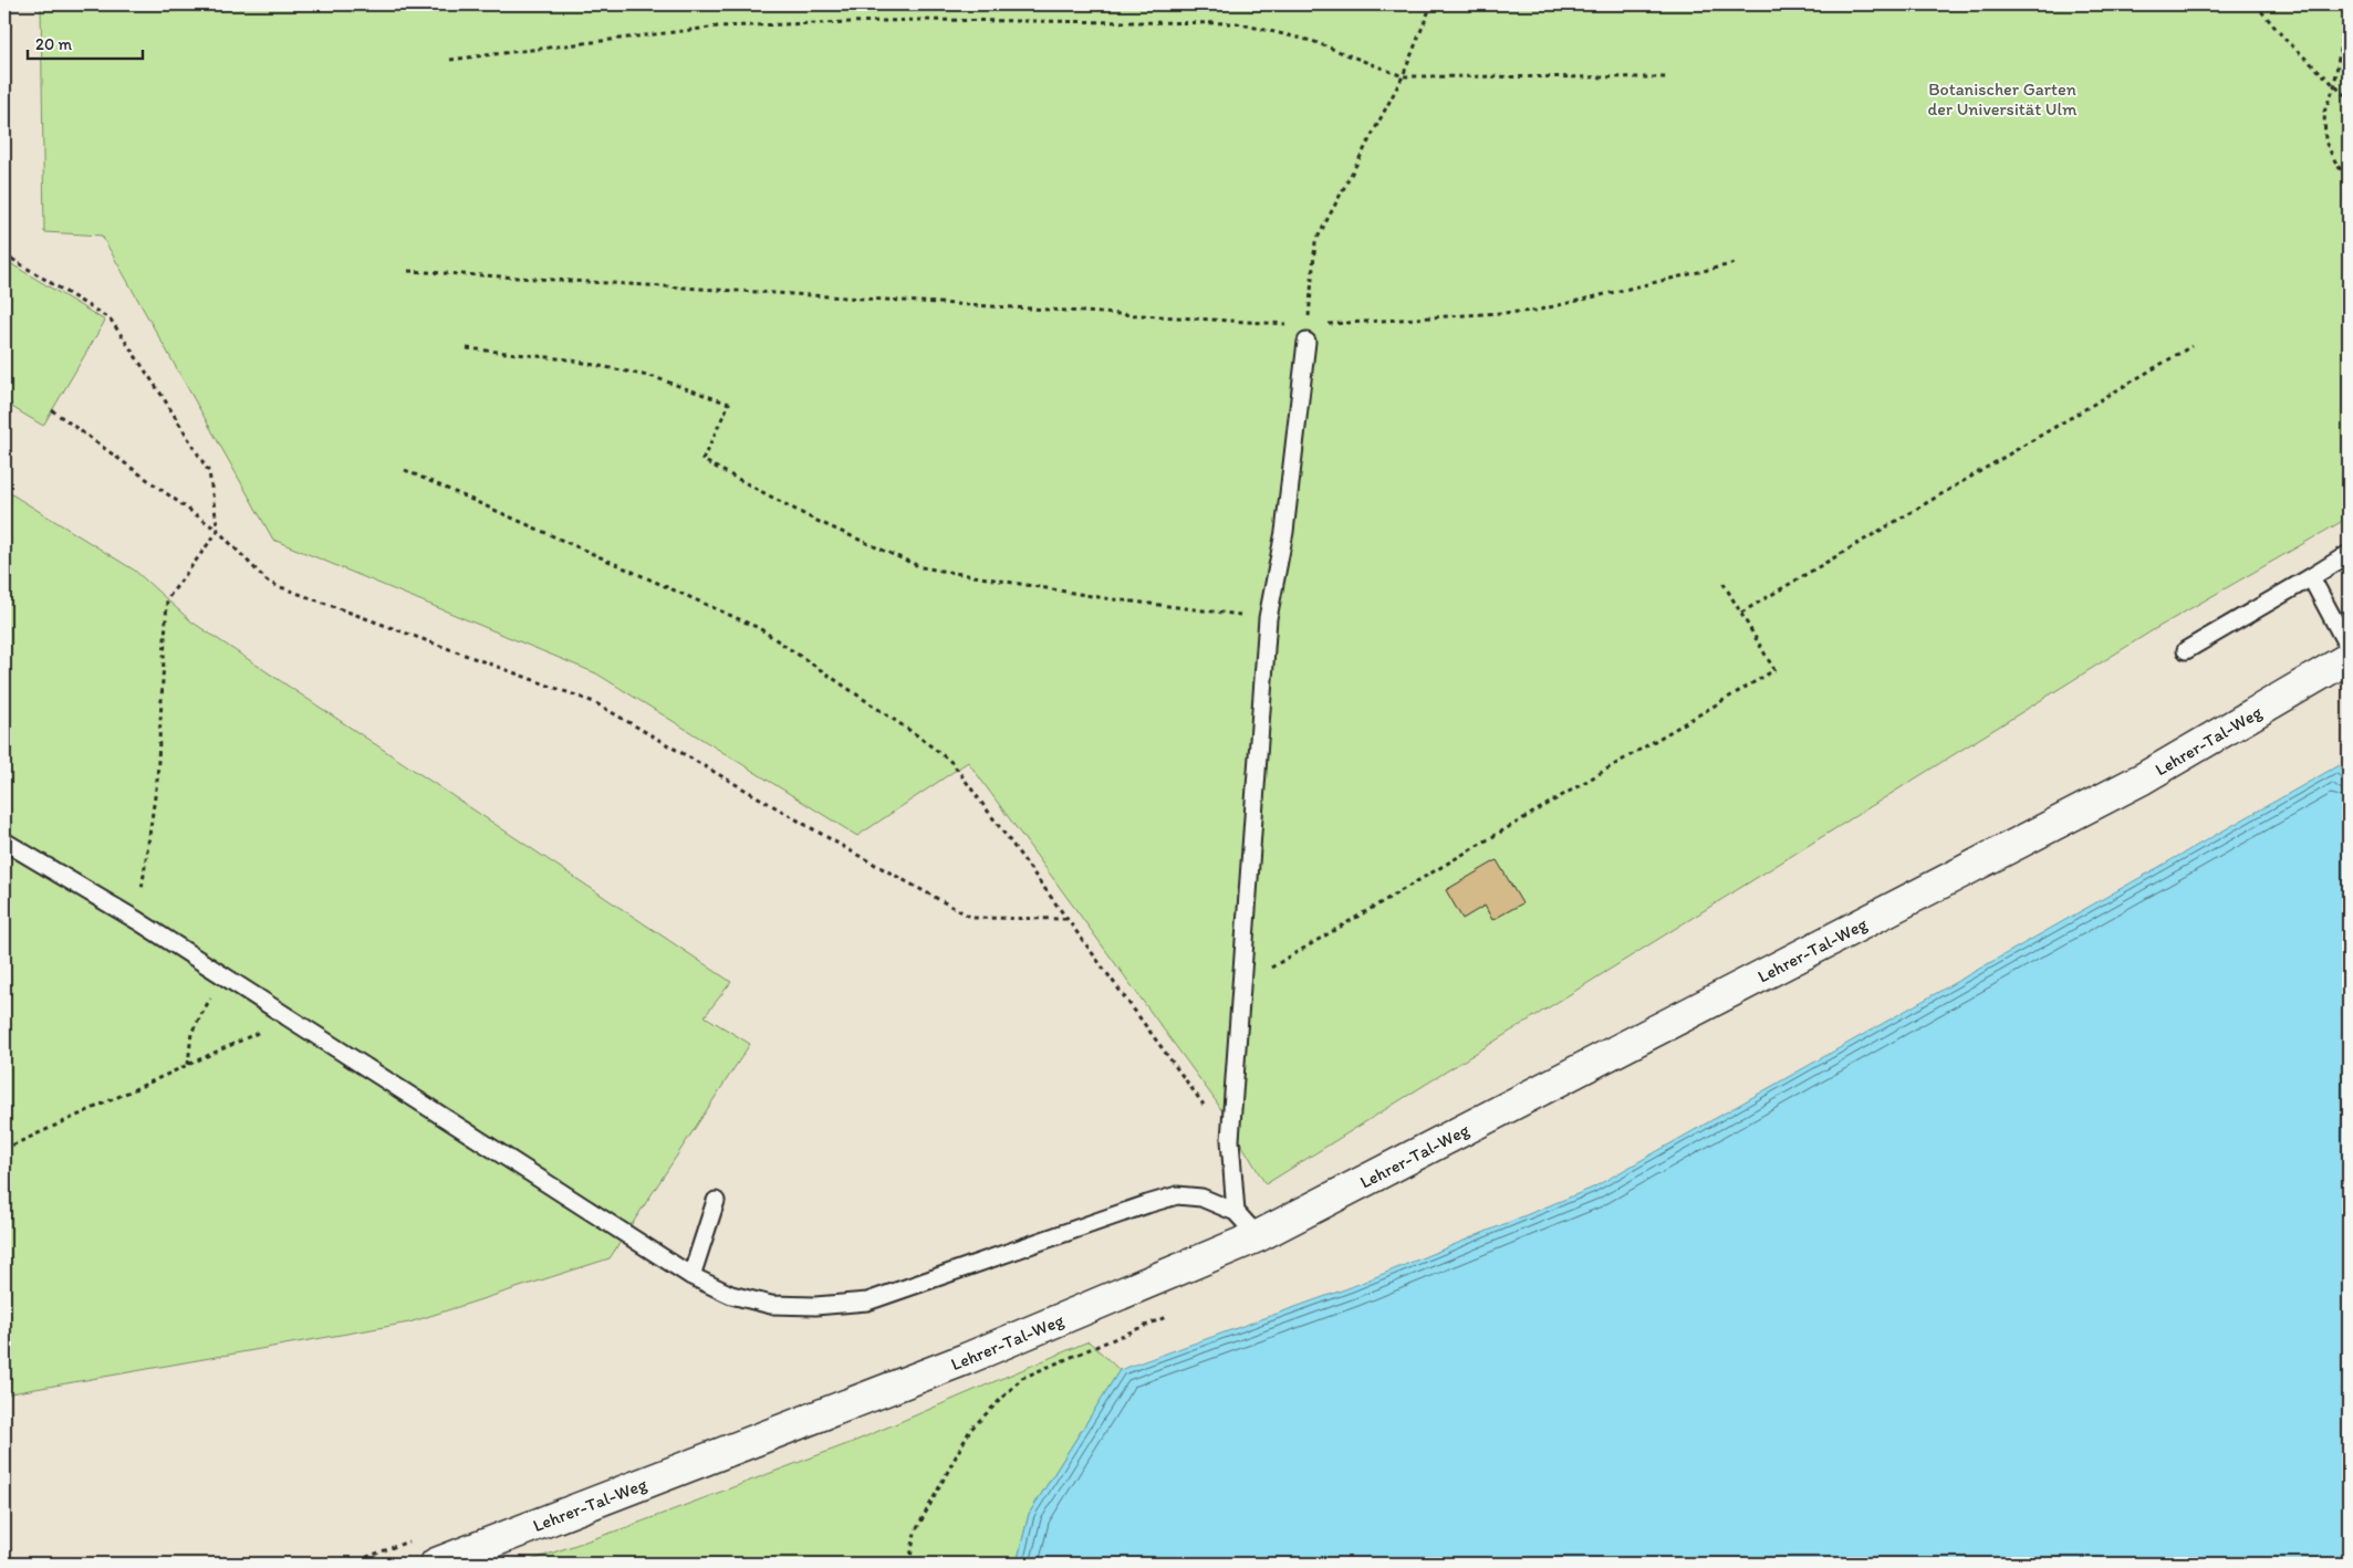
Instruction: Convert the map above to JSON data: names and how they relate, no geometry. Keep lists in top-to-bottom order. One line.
{"streets":{"street":["Lehrer-Tal-Weg"]},"parks":["Botanischer Garten der Universität Ulm"],"scale_bar":"20 m"}
